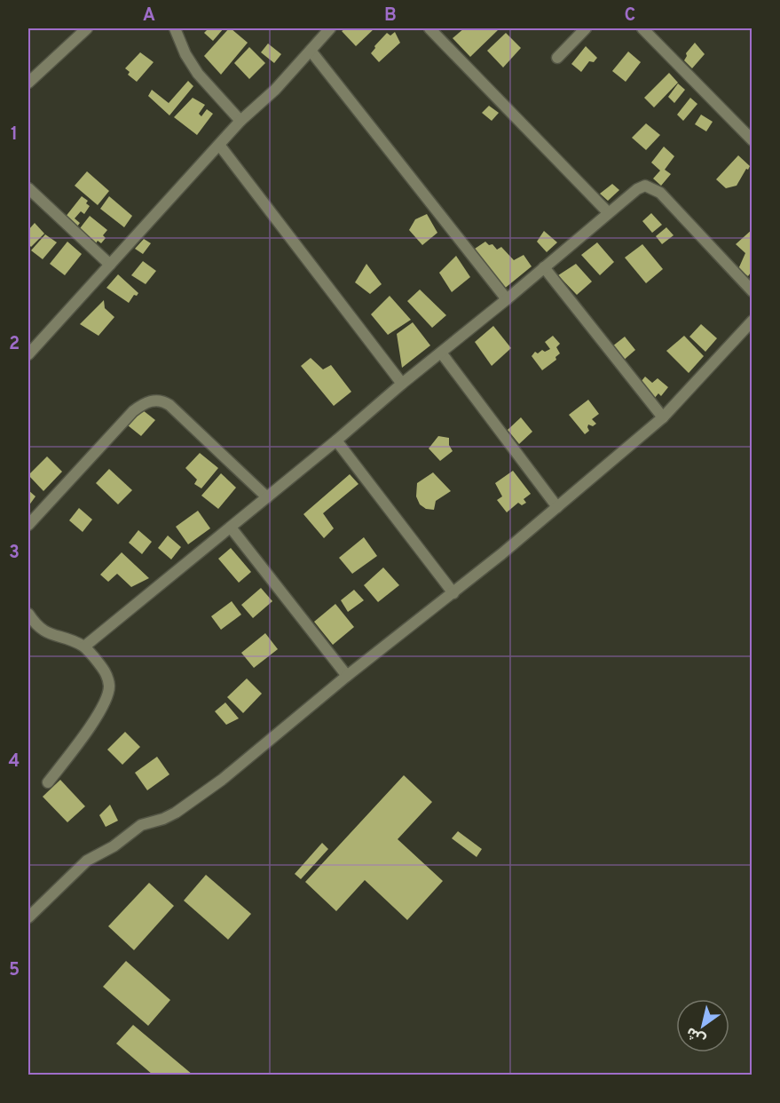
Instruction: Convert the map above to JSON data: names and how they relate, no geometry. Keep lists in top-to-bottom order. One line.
{"north":"bottom left","grid":{"columns":["A","B","C"],"rows":["1","2","3","4","5"]}}
